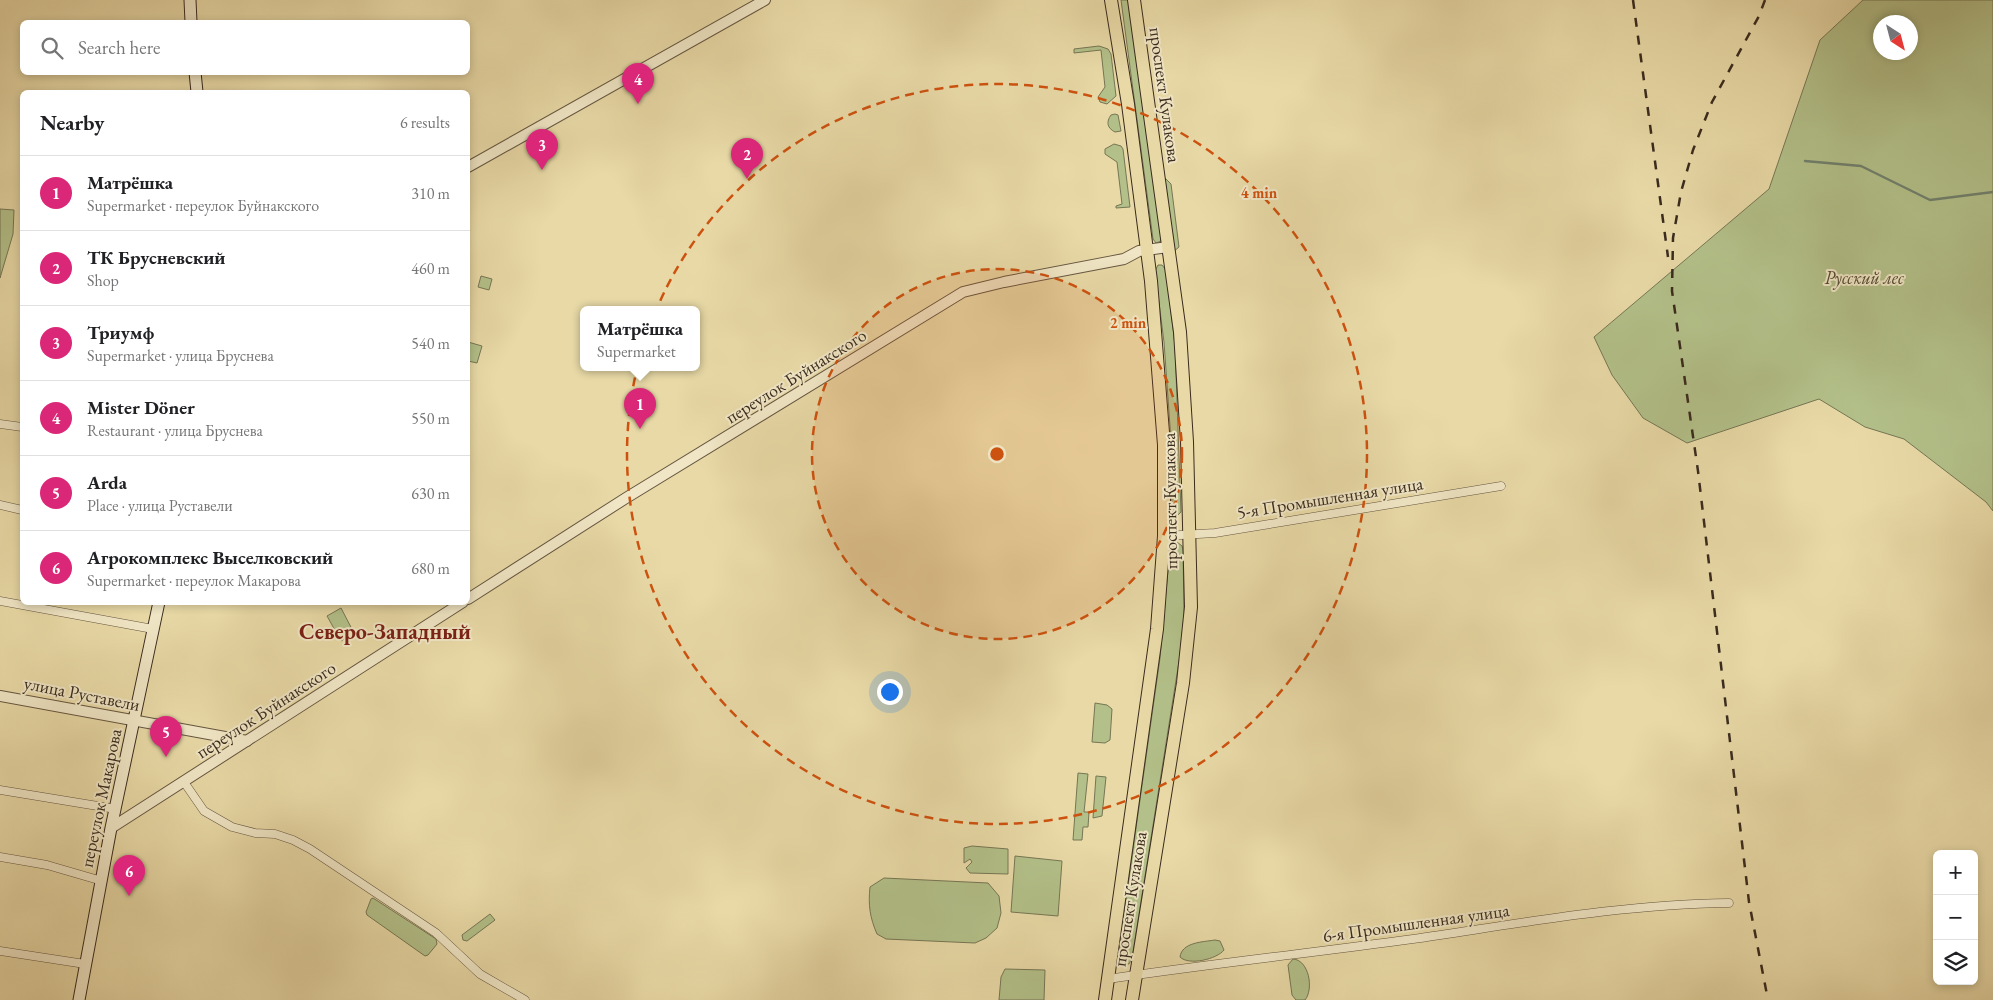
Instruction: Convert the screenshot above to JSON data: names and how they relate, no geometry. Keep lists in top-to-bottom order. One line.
{"streets":{"main road":["проспект Кулакова","переулок Макарова"],"street":["переулок Буйнакского","5-я Промышленная улица","улица Руставели","6-я Промышленная улица"]},"crossings":[["проспект Кулакова","переулок Буйнакского"],["проспект Кулакова","5-я Промышленная улица"],["проспект Кулакова","6-я Промышленная улица"],["переулок Буйнакского","улица Руставели"],["переулок Буйнакского","переулок Макарова"],["улица Руставели","переулок Макарова"]],"districts":["Северо-Западный"],"parks":["Русский лес"],"north":"bottom right","page":{"search":"Search here","pins":["4","3","2","1","5","6"],"heading":["Nearby","6 results"],"list":[{"mark":"1","name":"Матрёшка","note":"Supermarket · переулок Буйнакского","value":"310 m"},{"mark":"2","name":"ТК Брусневский","note":"Shop","value":"460 m"},{"mark":"3","name":"Триумф","note":"Supermarket · улица Бруснева","value":"540 m"},{"mark":"4","name":"Mister Döner","note":"Restaurant · улица Бруснева","value":"550 m"},{"mark":"5","name":"Arda","note":"Place · улица Руставели","value":"630 m"},{"mark":"6","name":"Агрокомплекс Выселковский","note":"Supermarket · переулок Макарова","value":"680 m"}],"popup":["Матрёшка","Supermarket"],"map_buttons":["+","−"]},"rings":["4 min","2 min"]}
